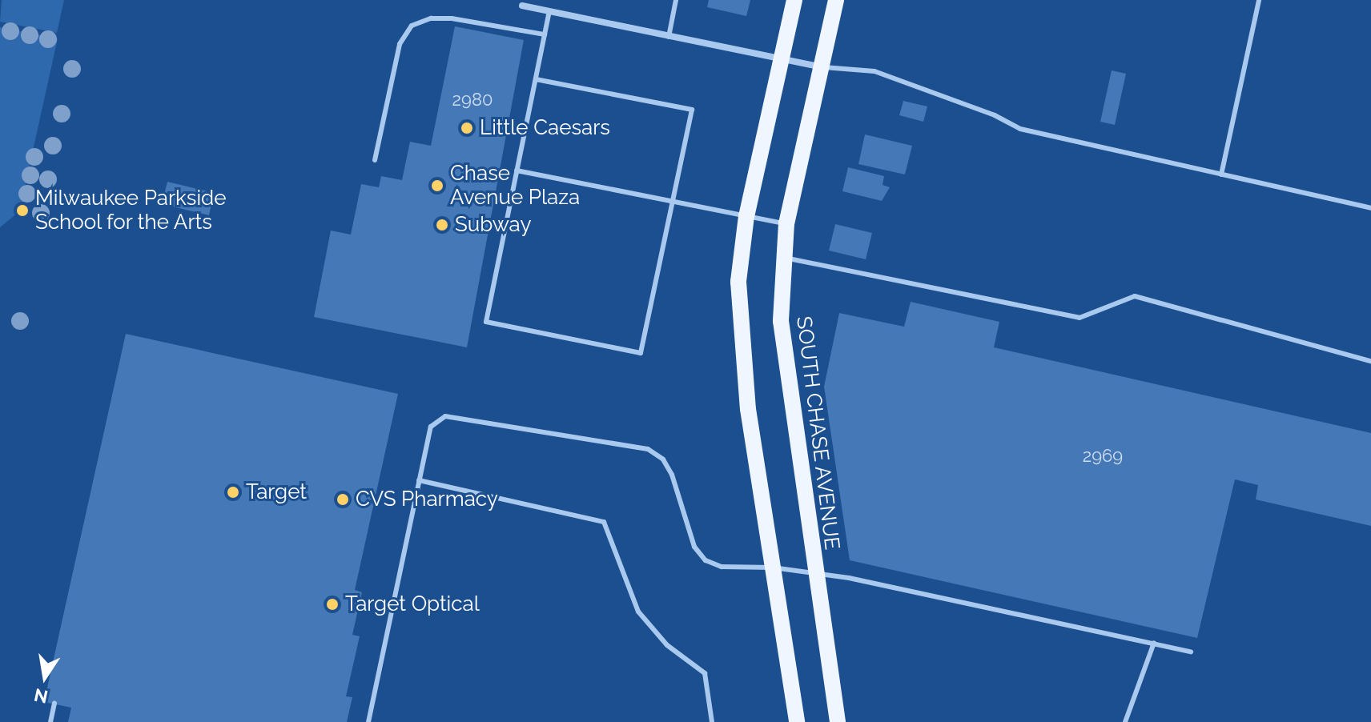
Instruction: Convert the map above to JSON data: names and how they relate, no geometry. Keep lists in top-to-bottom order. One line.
{"streets":{"main road":["SOUTH CHASE AVENUE"]},"places":["Little Caesars","Chase Avenue Plaza","Milwaukee Parkside School for the Arts","Subway","Target","CVS Pharmacy","Target Optical"],"house_numbers":["2980","2969"],"north":"bottom"}
